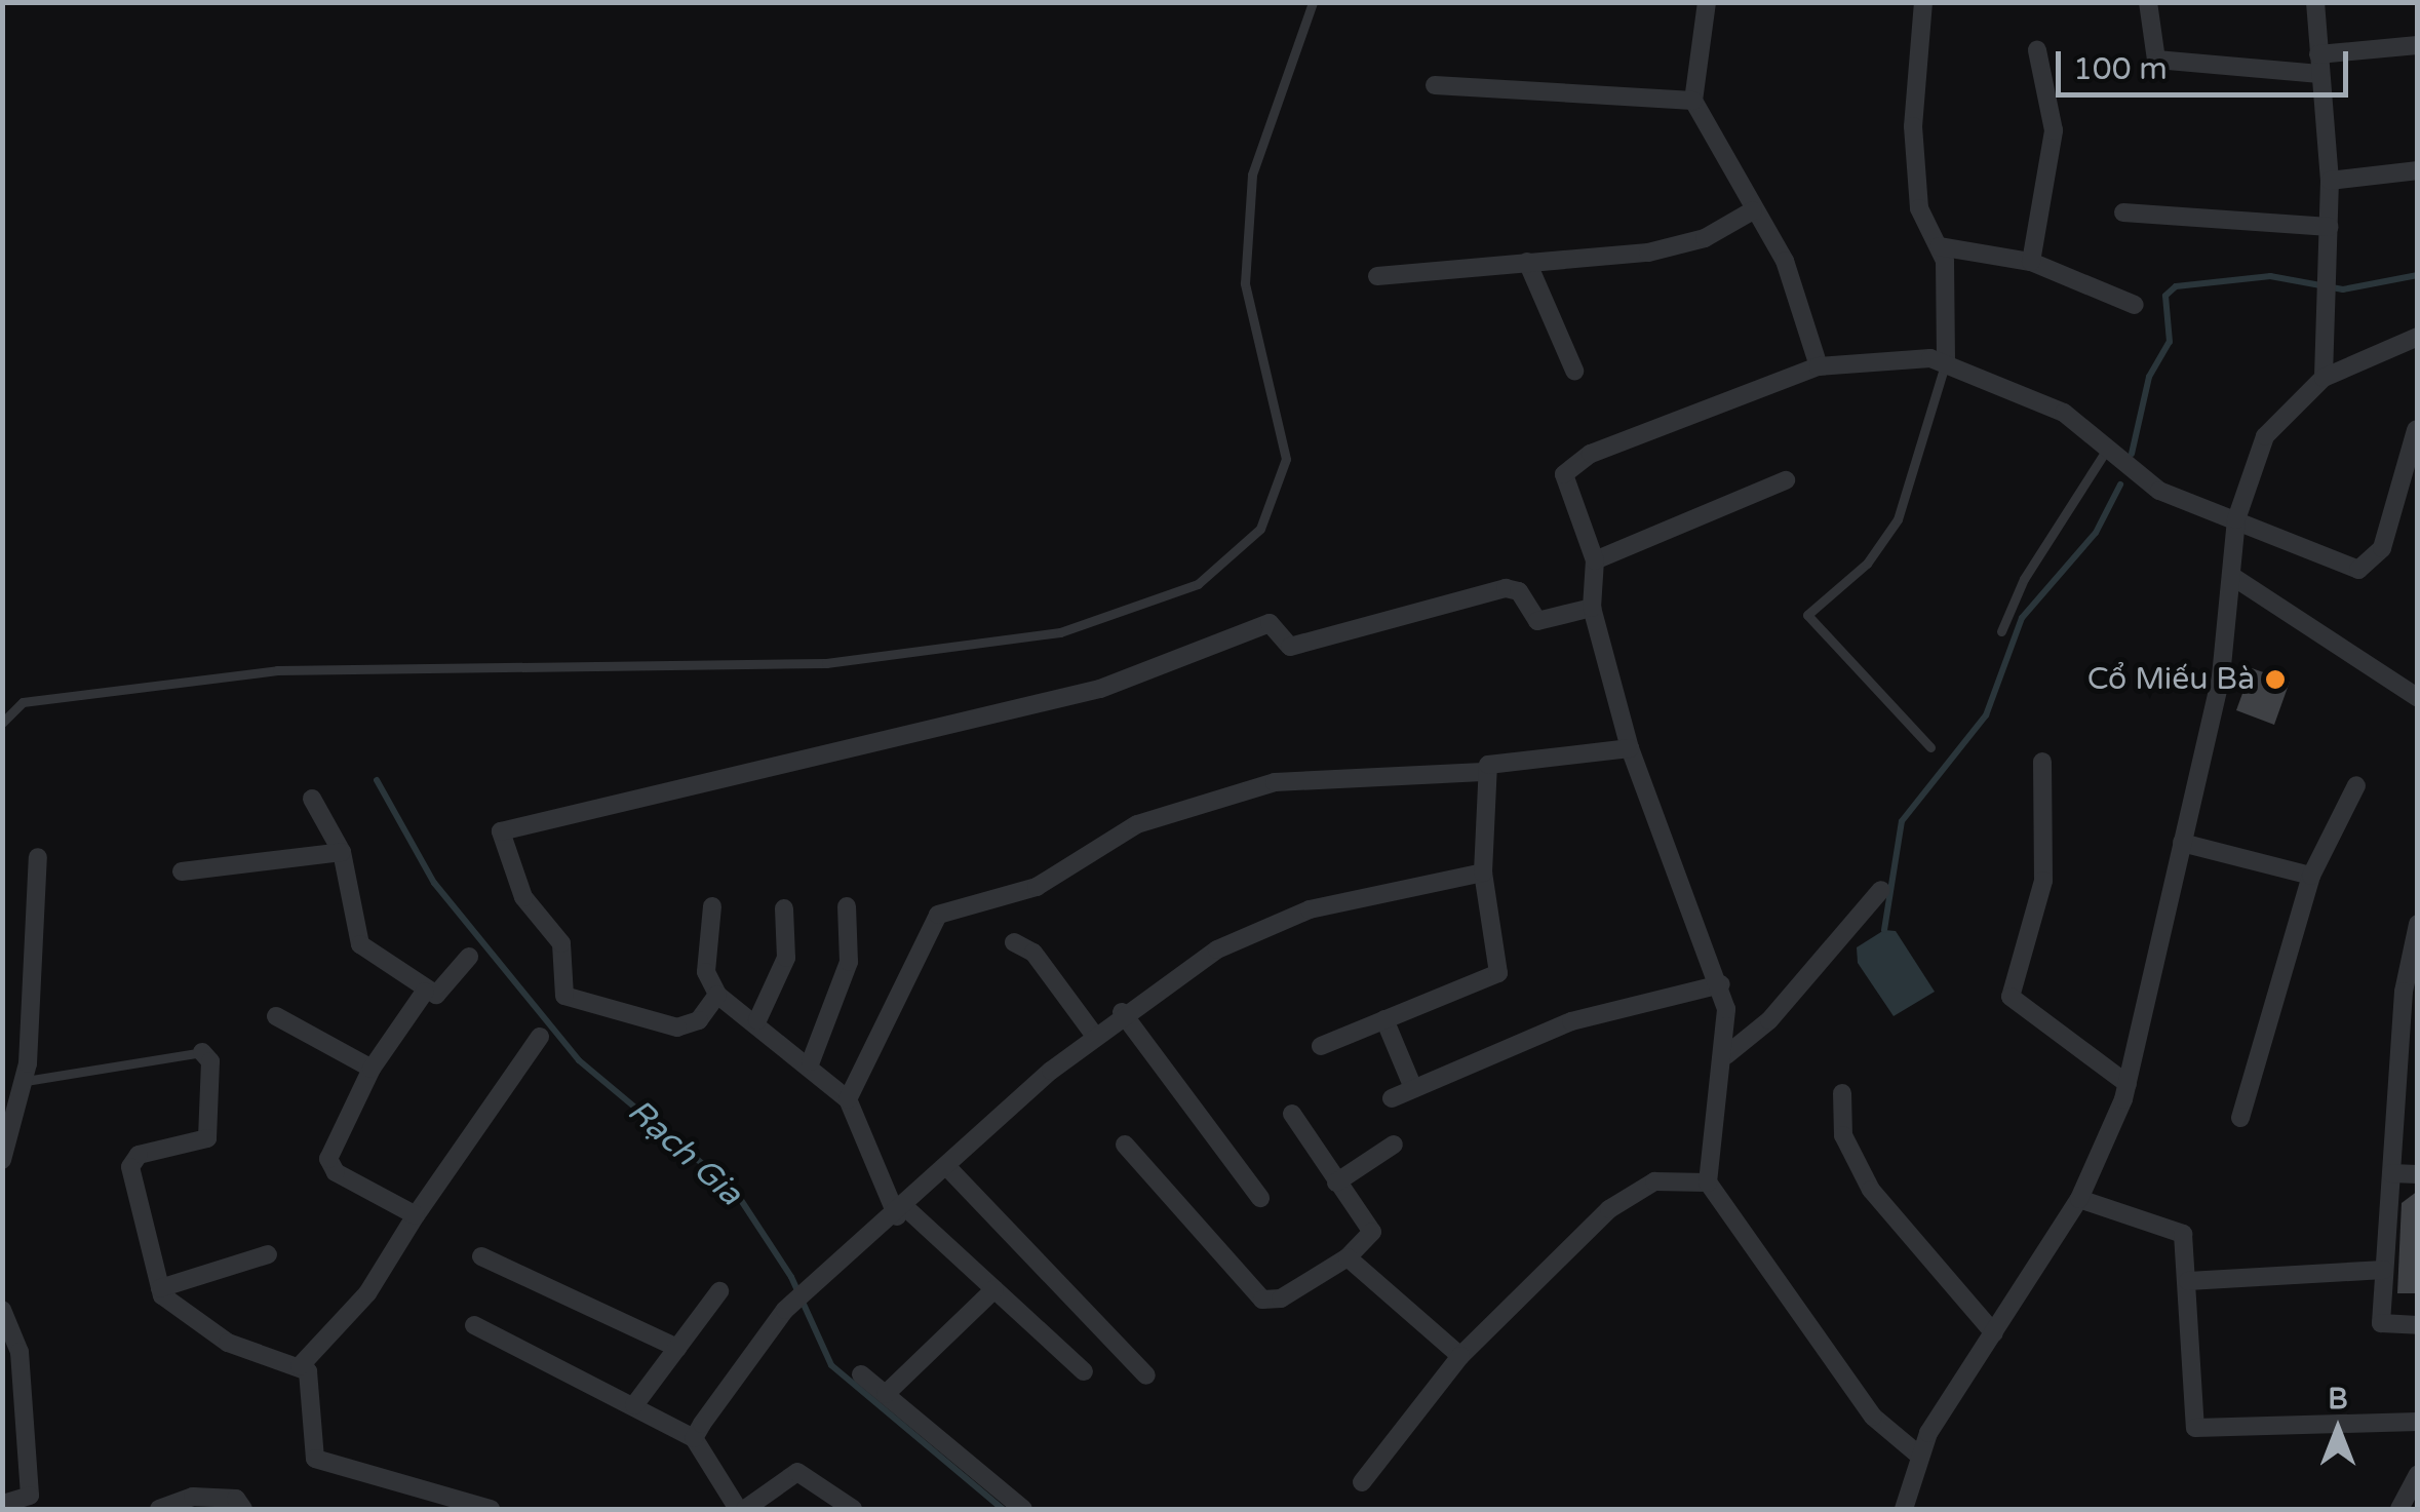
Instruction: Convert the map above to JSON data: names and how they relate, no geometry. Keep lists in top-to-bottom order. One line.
{"water":["Rạch Gia"],"places":["Cổ Miếu Bà"],"scale_bar":"100 m","north":"top"}
